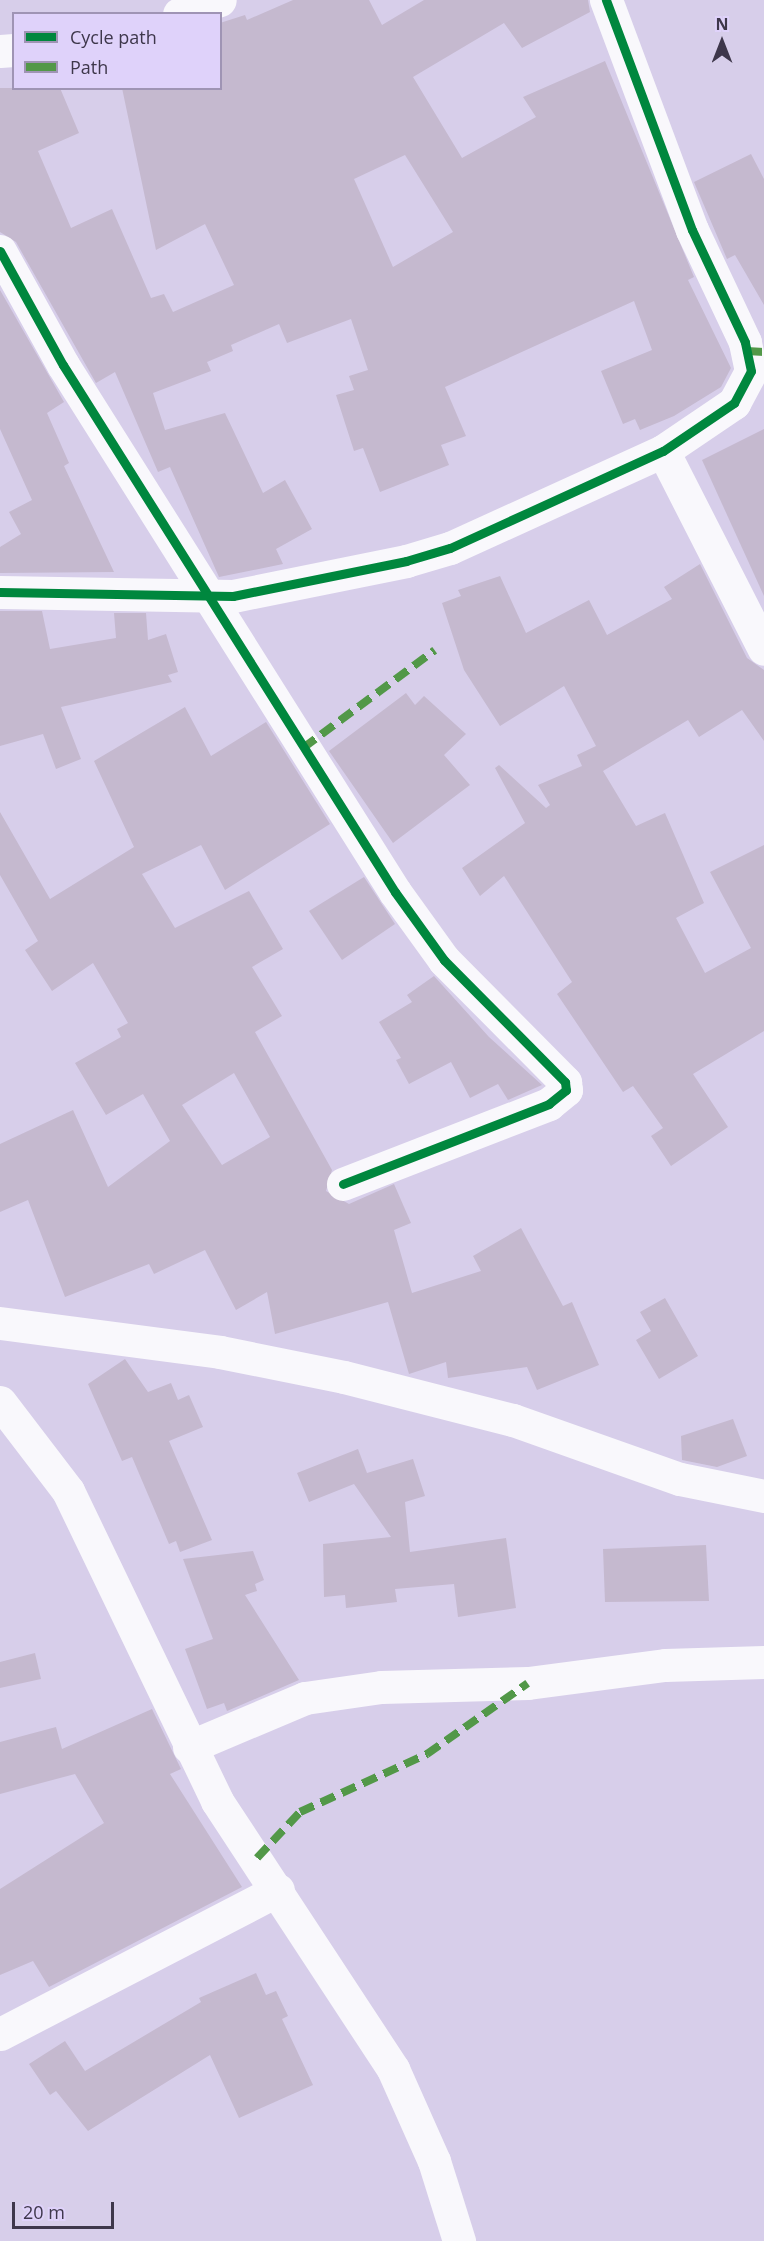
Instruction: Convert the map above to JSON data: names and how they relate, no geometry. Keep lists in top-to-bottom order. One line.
{"legend":["Cycle path","Path"],"scale_bar":"20 m","north":"top"}
